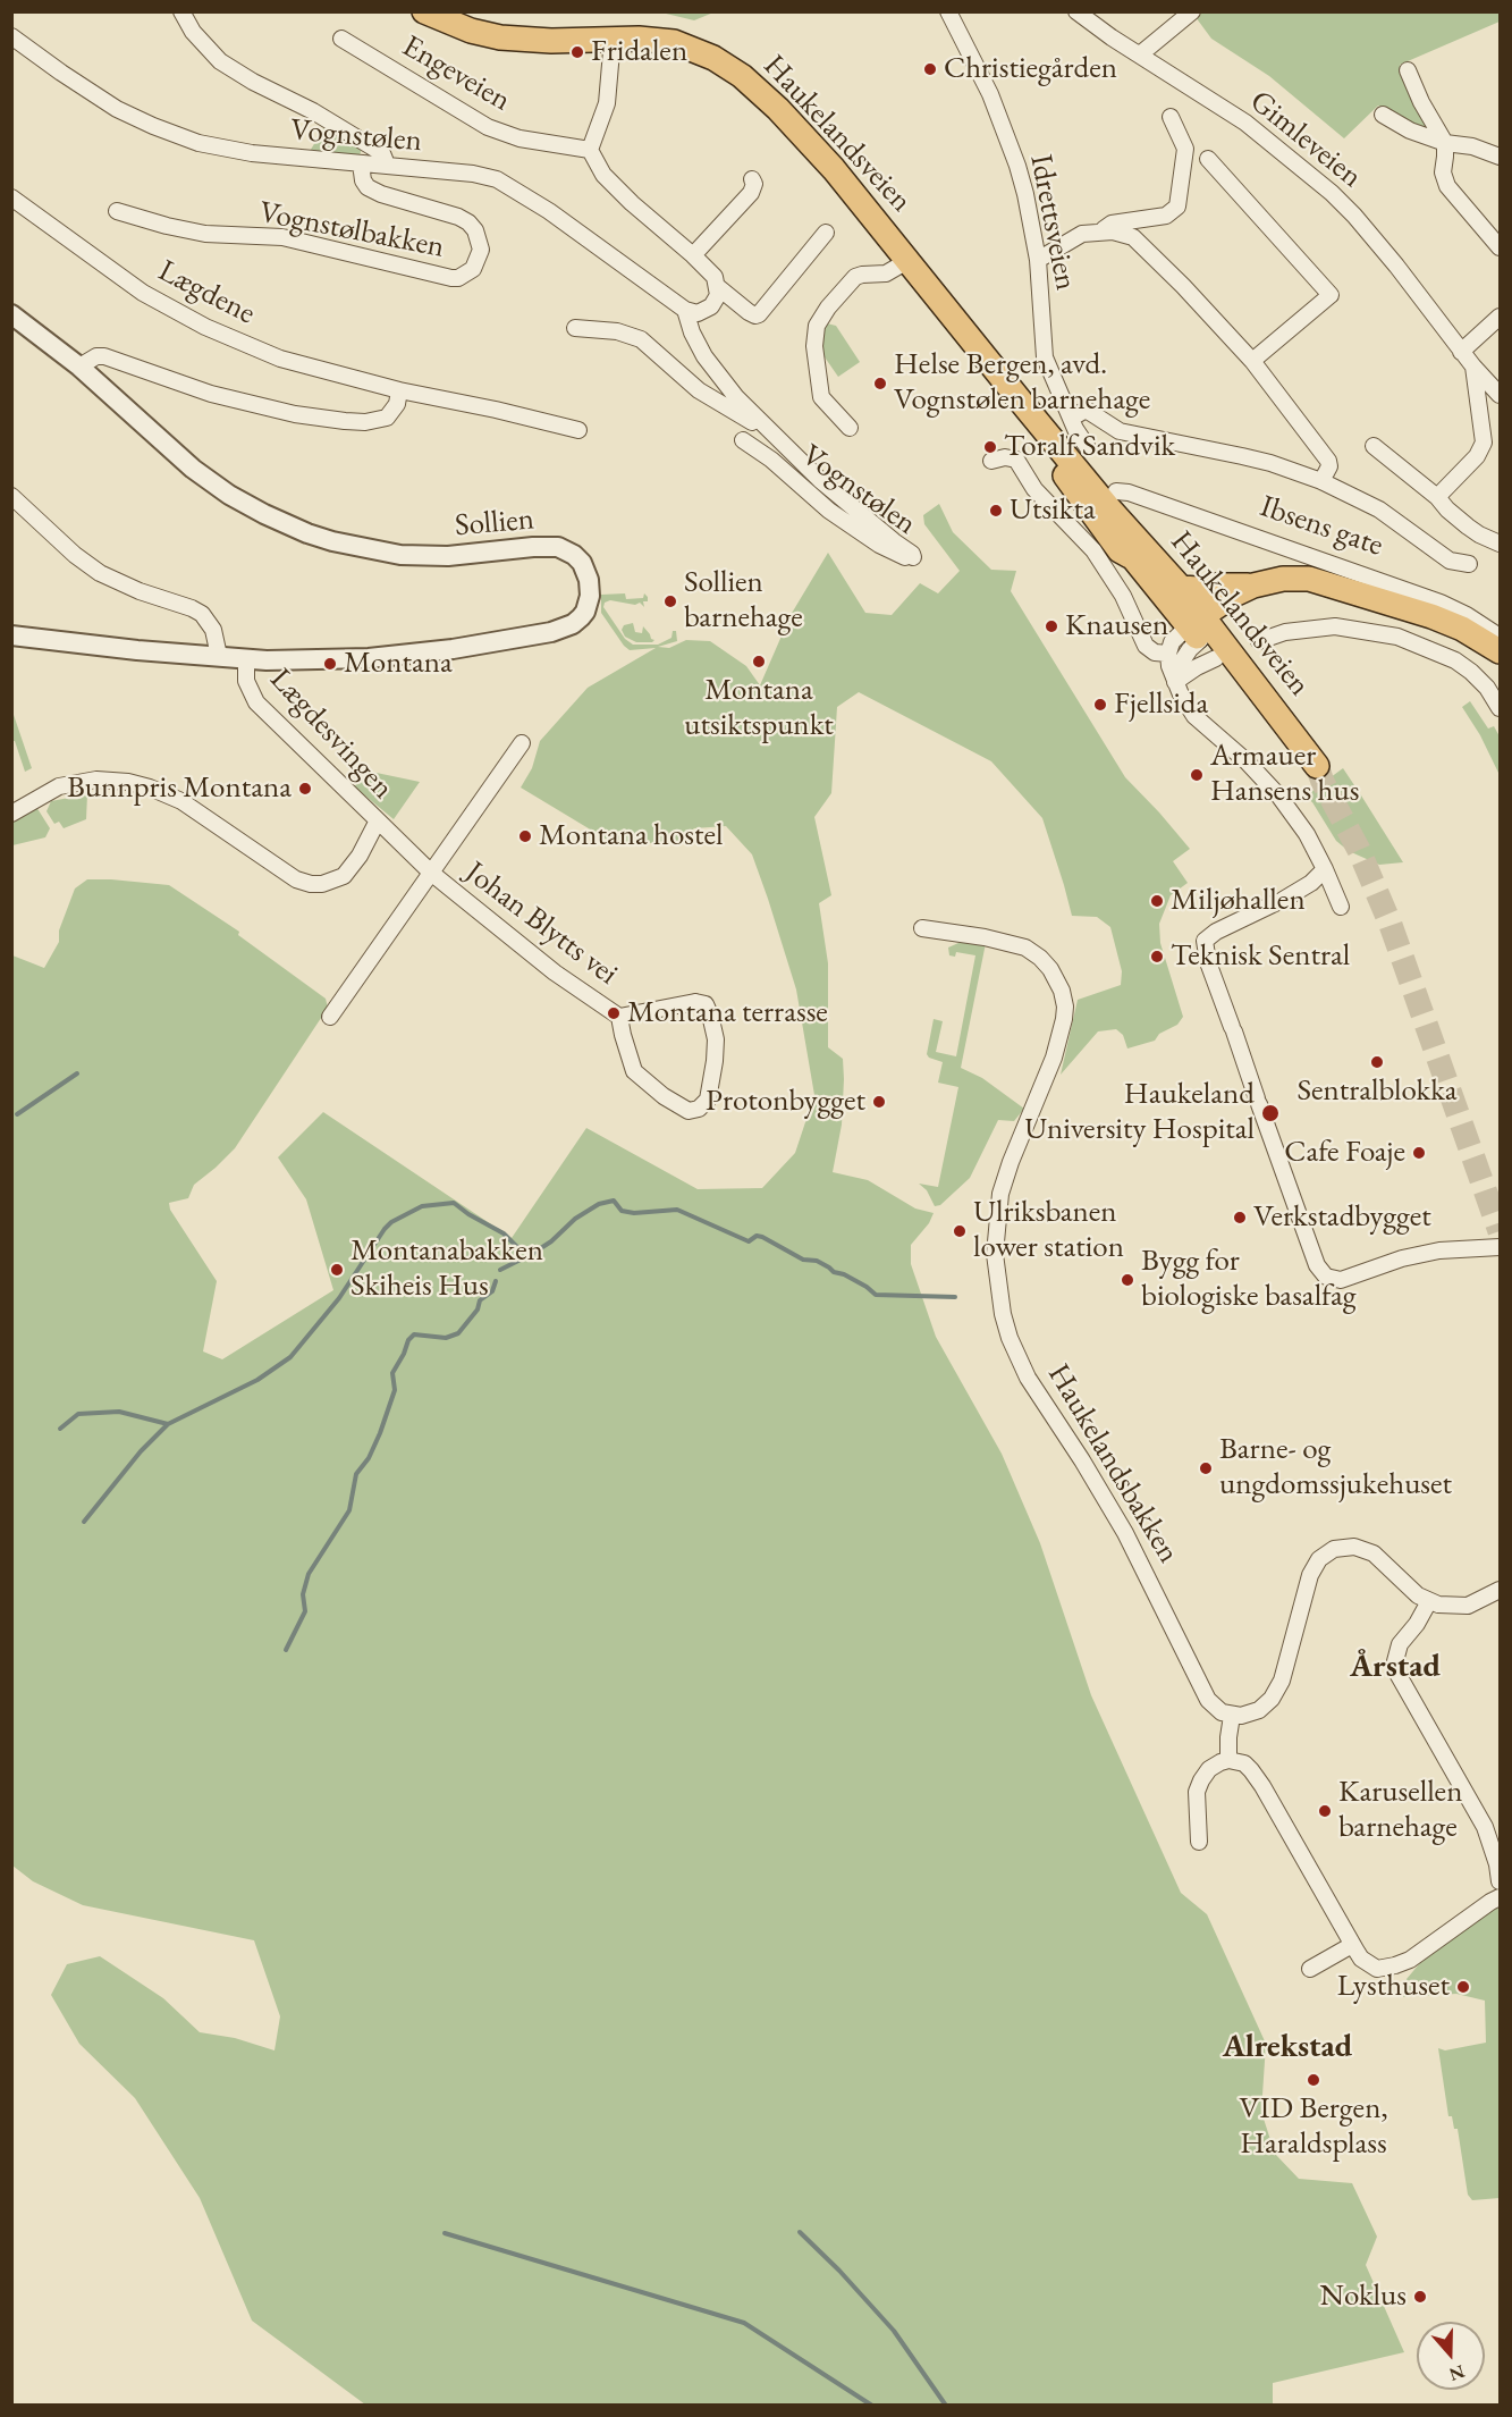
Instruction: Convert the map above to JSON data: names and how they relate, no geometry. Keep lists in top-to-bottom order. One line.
{"streets":{"main road":["Haukelandsveien","Ibsens gate"],"street":["Engeveien","Vognstølen","Gimleveien","Idrettsveien","Vognstølbakken","Lægdene","Sollien","Lægdesvingen","Johan Blytts vei","Haukelandsbakken"]},"crossings":[["Haukelandsveien","Ibsens gate"],["Vognstølen","Vognstølbakken"],["Sollien","Lægdesvingen"],["Lægdesvingen","Johan Blytts vei"]],"districts":["Årstad","Alrekstad"],"places":["Fridalen","Christiegården","Helse Bergen, avd. Vognstølen barnehage","Toralf Sandvik","Utsikta","Sollien barnehage","Knausen","Montana utsiktspunkt","Montana","Fjellsida","Armauer Hansens hus","Bunnpris Montana","Montana hostel","Miljøhallen","Teknisk Sentral","Montana terrasse","Sentralblokka","Protonbygget","Haukeland University Hospital","Cafe Foaje","Verkstadbygget","Ulriksbanen lower station","Montanabakken Skiheis Hus","Bygg for biologiske basalfag","Barne- og ungdomssjukehuset","Karusellen barnehage","Lysthuset","VID Bergen, Haraldsplass","Noklus"],"north":"bottom"}
